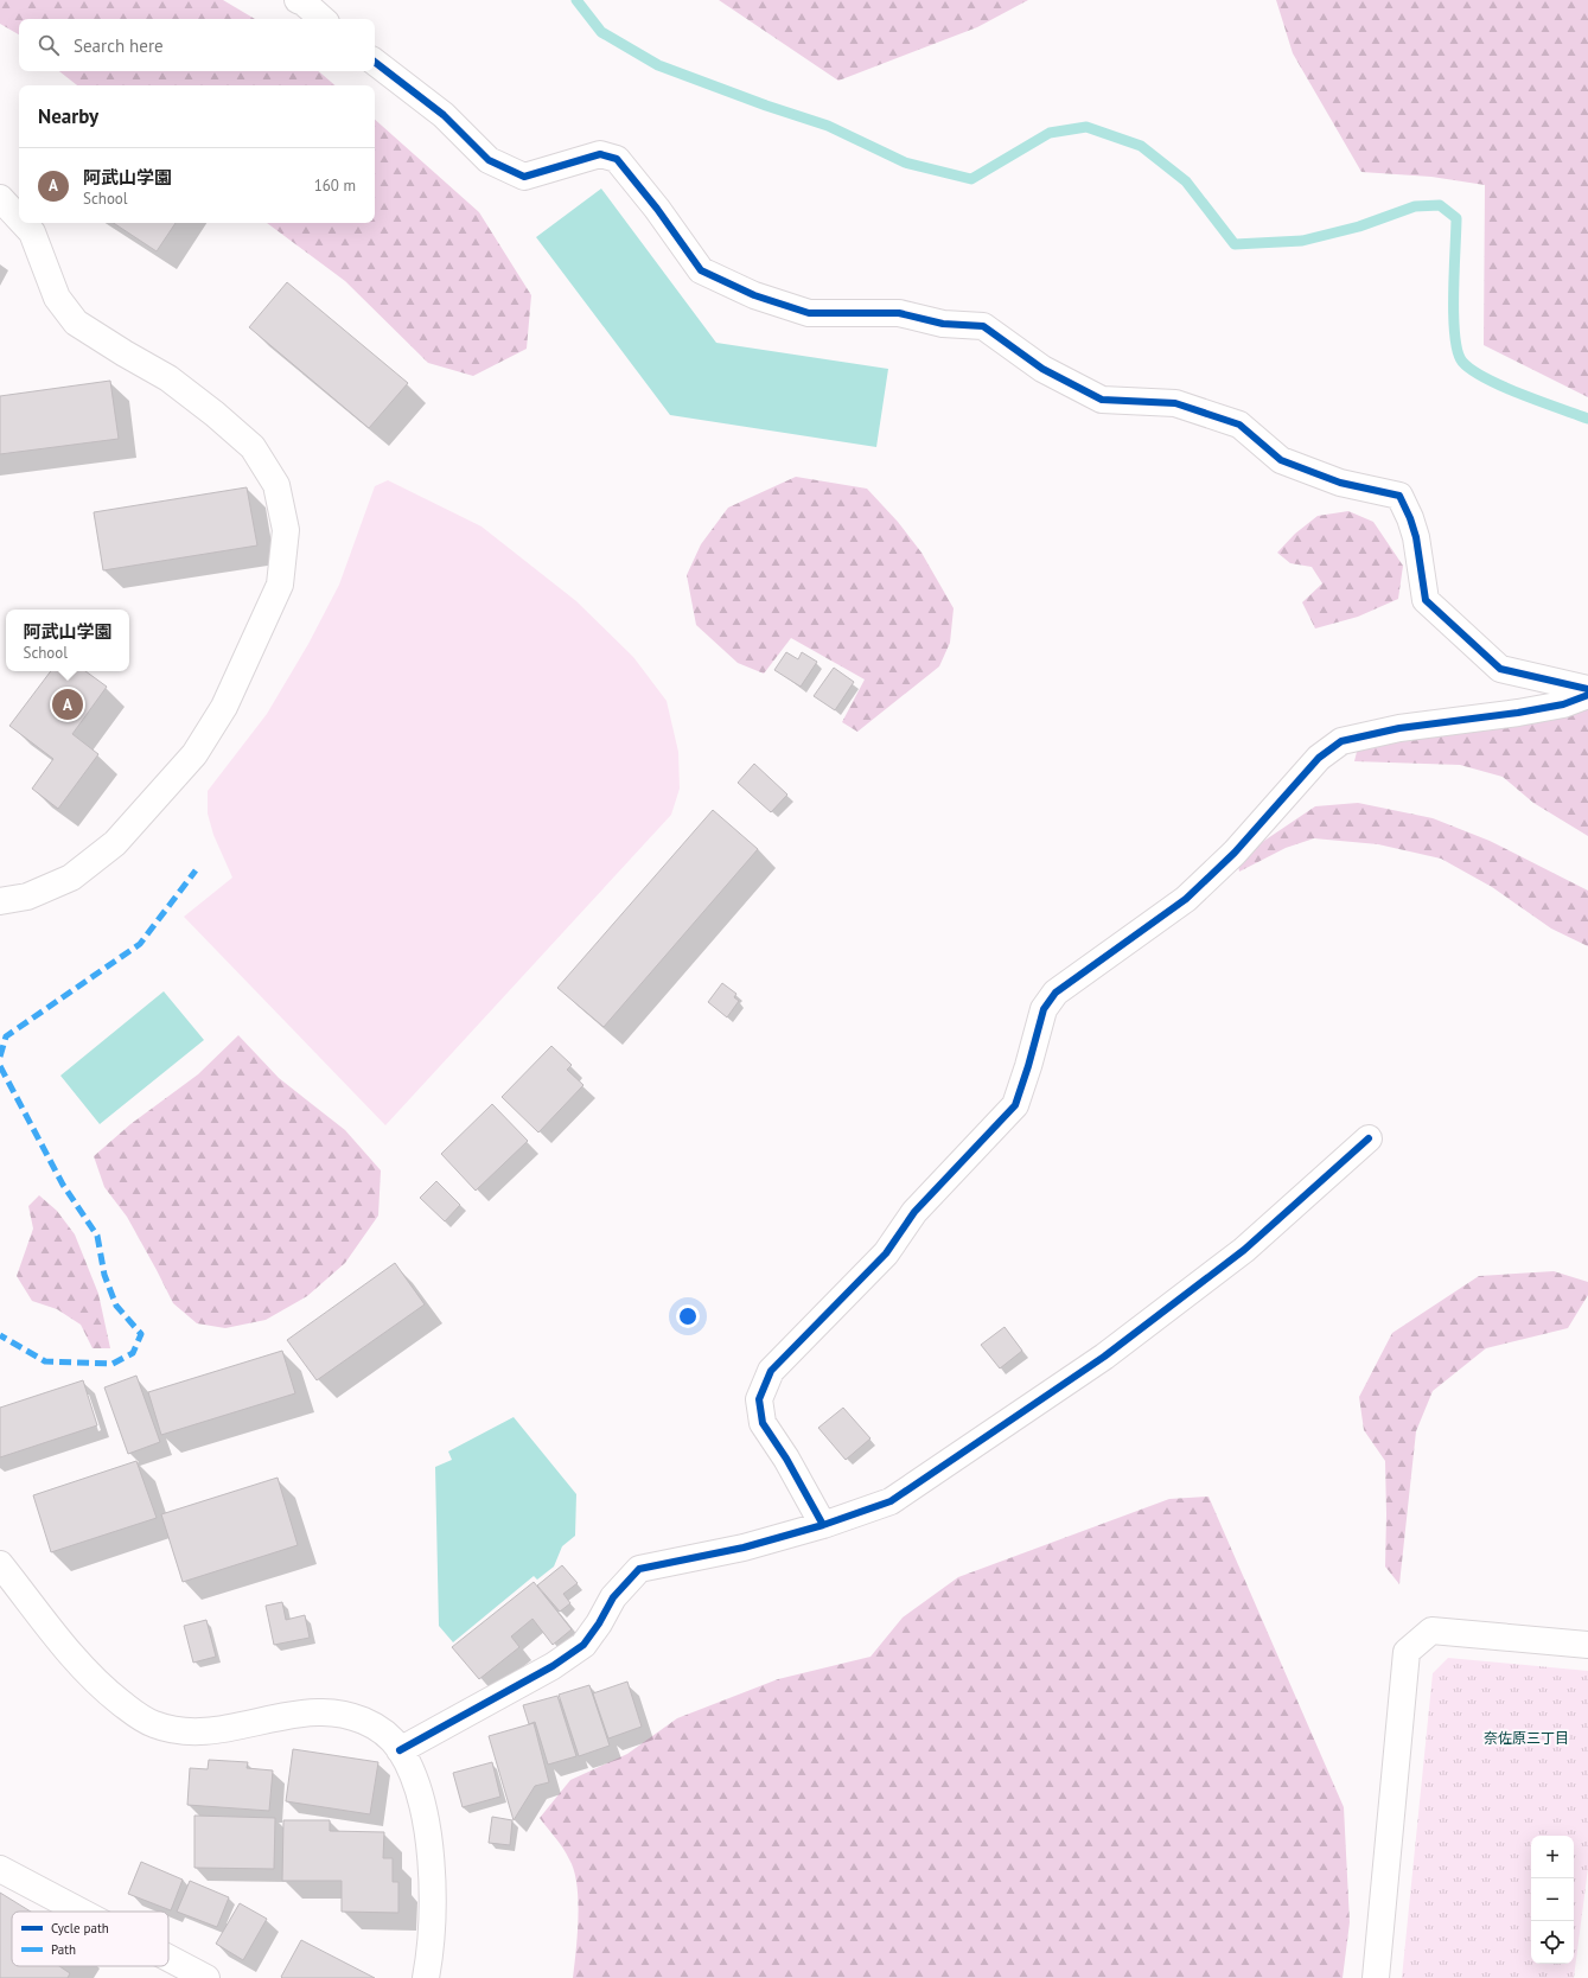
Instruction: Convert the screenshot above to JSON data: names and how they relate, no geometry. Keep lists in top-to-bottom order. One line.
{"districts":["奈佐原三丁目"],"legend":["Cycle path","Path"],"page":{"search":"Search here","heading":"Nearby","list":[{"mark":"A","name":"阿武山学園","note":"School","value":"160 m"}],"popup":["阿武山学園","School"],"pins":"A","map_buttons":["+","−"]}}
